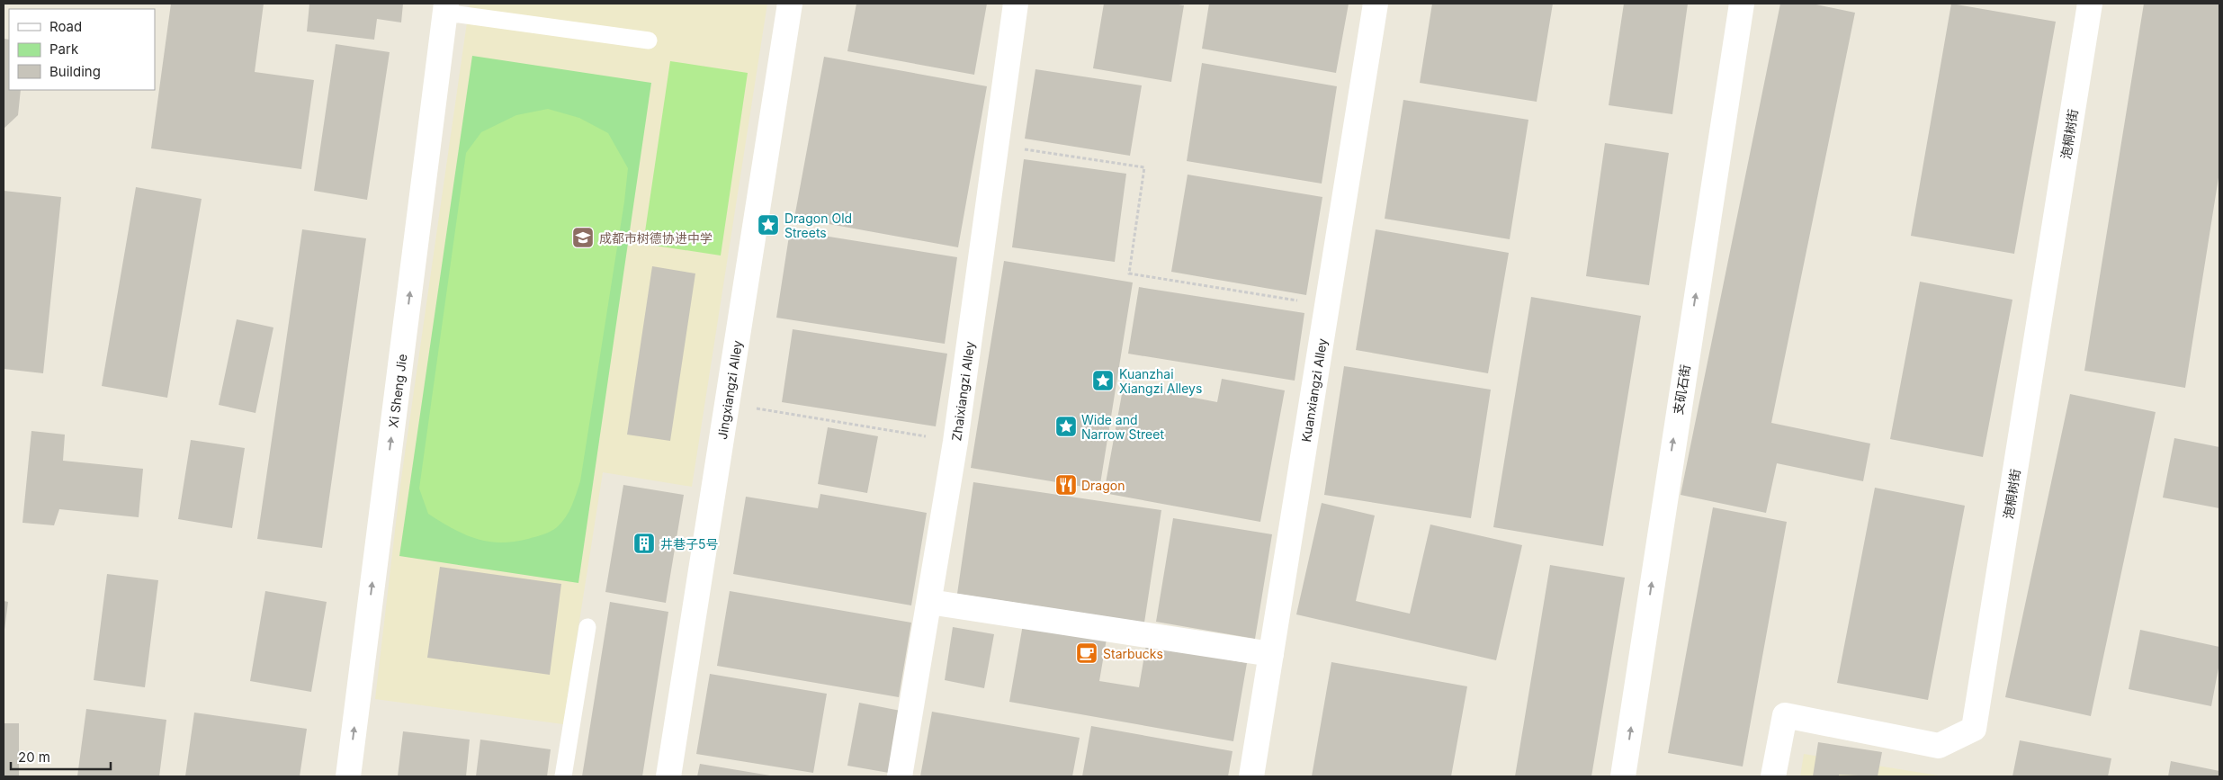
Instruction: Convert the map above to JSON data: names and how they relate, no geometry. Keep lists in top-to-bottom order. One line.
{"streets":{"street":["泡桐树街","Kuanxiangzi Alley","支矶石街","Xi Sheng Jie","Jingxiangzi Alley","Zhaixiangzi Alley"]},"one_way":["支矶石街","Xi Sheng Jie"],"places":{"place":["Dragon Old Streets","Kuanzhai Xiangzi Alleys","Wide and Narrow Street"],"school or university":["成都市树德协进中学"],"restaurant":["Dragon"],"building":["井巷子5号"],"cafe":["Starbucks"]},"legend":["Road","Park","Building"],"scale_bar":"20 m"}
